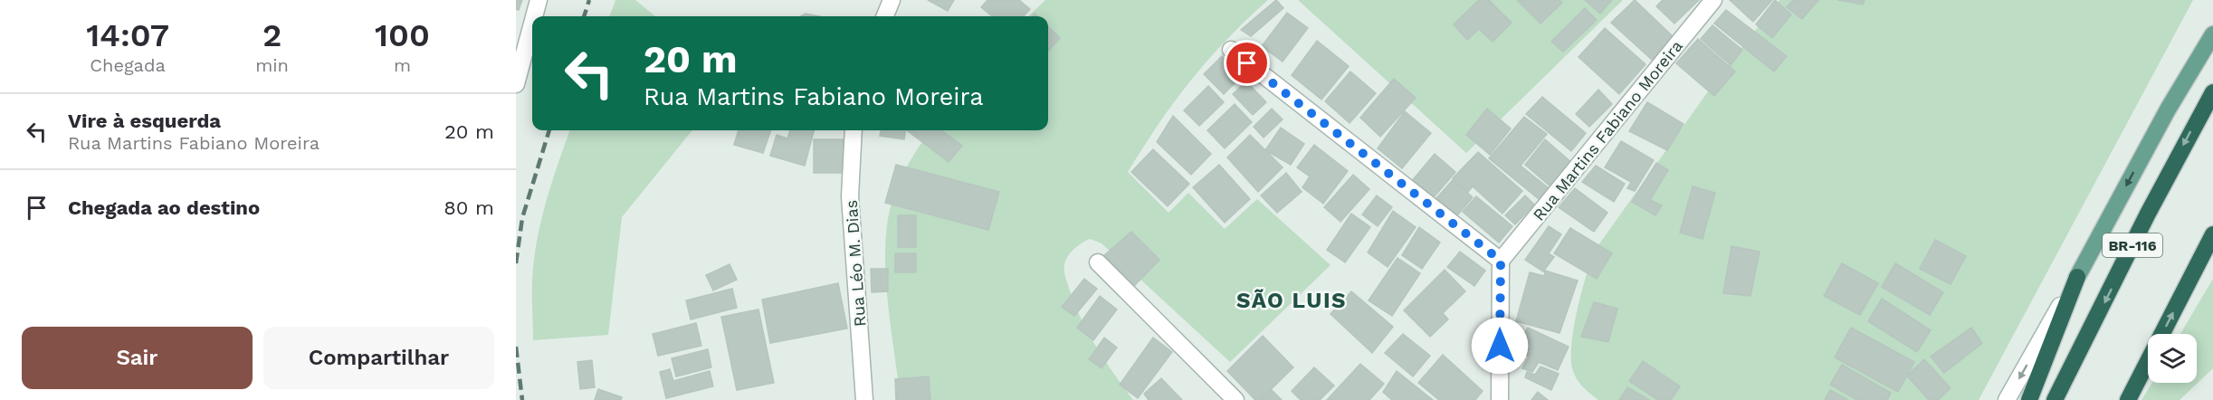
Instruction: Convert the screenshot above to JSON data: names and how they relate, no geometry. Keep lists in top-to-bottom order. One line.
{"streets":{"highway":["BR-116"],"street":["Rua Martins Fabiano Moreira","Rua Léo M. Dias"]},"districts":["SÃO LUIS"],"page":{"eta":["14:07","Chegada","2","min","100","m"],"turn":["20 m","Rua Martins Fabiano Moreira"],"list":[{"name":"Vire à esquerda","note":"Rua Martins Fabiano Moreira","value":"20 m"},{"name":"Chegada ao destino","value":"80 m"}],"buttons":["Sair","Compartilhar"]}}
